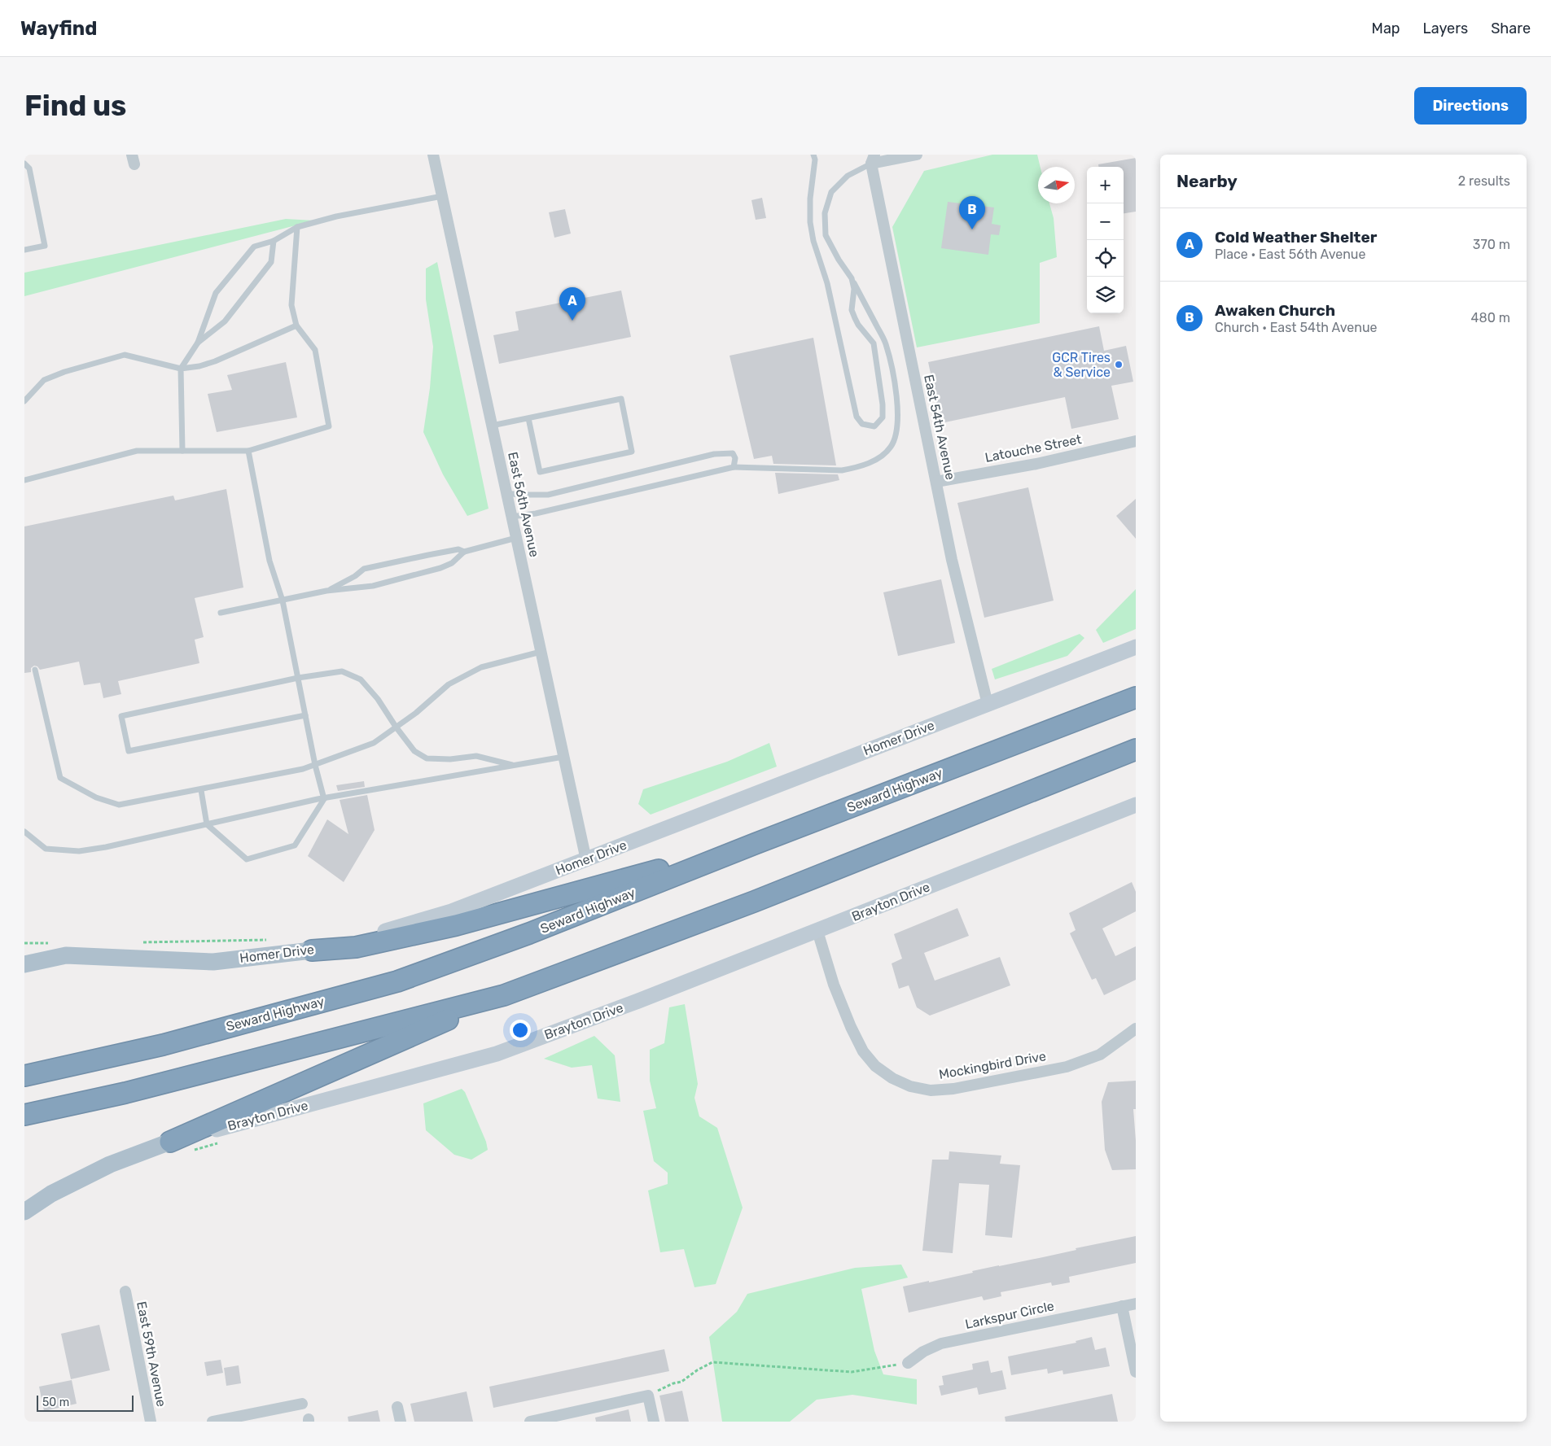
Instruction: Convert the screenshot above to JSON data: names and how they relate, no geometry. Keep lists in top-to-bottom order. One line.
{"streets":{"highway":["Seward Highway"],"main road":["Homer Drive","Brayton Drive"],"street":["East 54th Avenue","Latouche Street","East 56th Avenue","Mockingbird Drive","Larkspur Circle","East 59th Avenue"]},"crossings":[["East 54th Avenue","Latouche Street"],["East 54th Avenue","Homer Drive"],["East 56th Avenue","Homer Drive"],["Brayton Drive","Mockingbird Drive"]],"places":["GCR Tires & Service"],"scale_bar":"50 m","north":"right","page":{"header":"Wayfind","nav":["Map","Layers","Share"],"buttons":"Directions","title":"Find us","heading":["Nearby","2 results"],"map_buttons":["+","−"],"pins":["B","A"],"list":[{"mark":"A","name":"Cold Weather Shelter","note":"Place · East 56th Avenue","value":"370 m"},{"mark":"B","name":"Awaken Church","note":"Church · East 54th Avenue","value":"480 m"}],"scale":"50 m"}}
